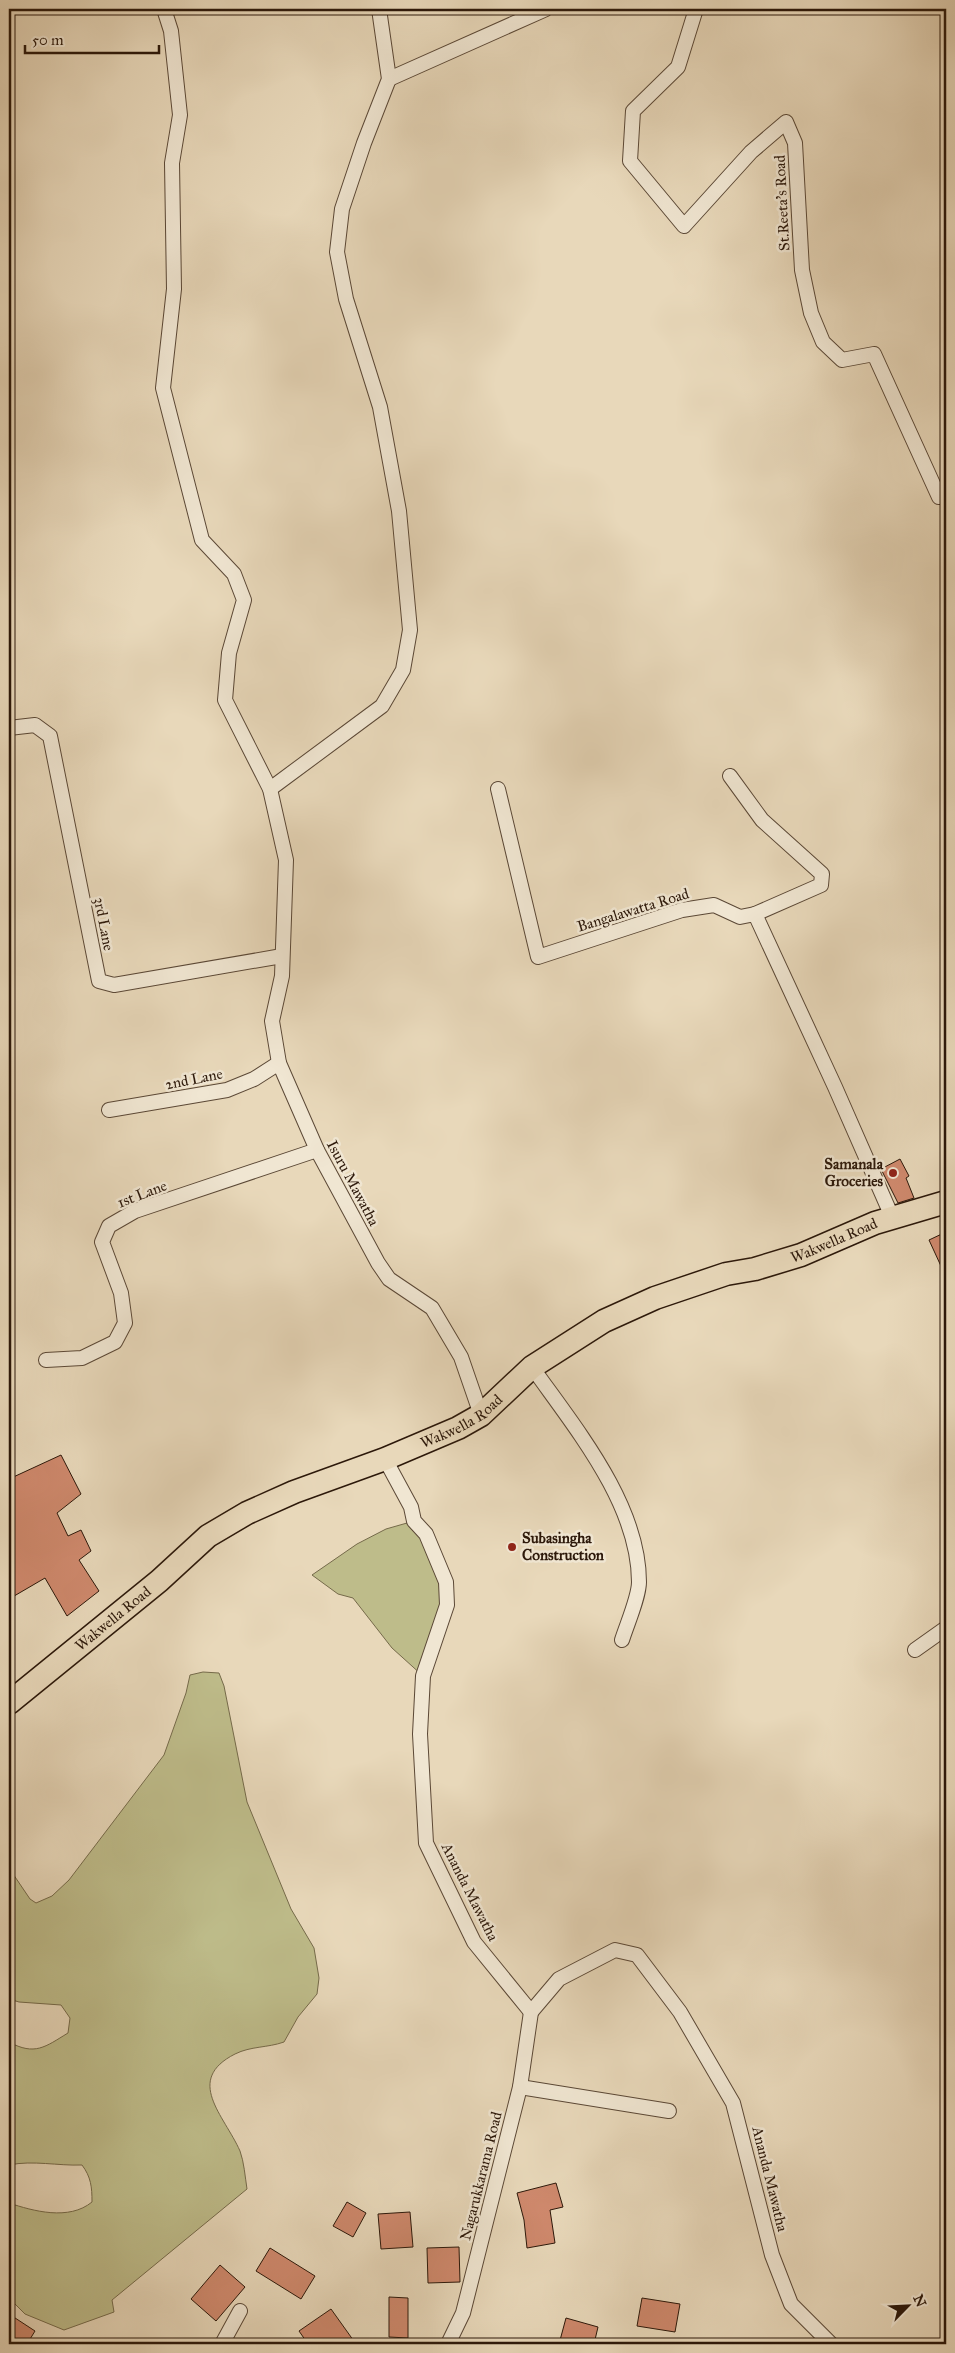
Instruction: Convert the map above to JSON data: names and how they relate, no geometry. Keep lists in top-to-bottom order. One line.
{"streets":{"main road":["Wakwella Road"],"street":["St.Reeta's Road","Bangalawatta Road","3rd Lane","2nd Lane","Isuru Mawatha","1st Lane","Ananda Mawatha","Nagarukkarama Road"]},"crossings":[["3rd Lane","Isuru Mawatha"],["2nd Lane","Isuru Mawatha"],["Isuru Mawatha","1st Lane"],["Isuru Mawatha","Wakwella Road"],["Wakwella Road","Ananda Mawatha"],["Ananda Mawatha","Nagarukkarama Road"]],"places":["Samanala Groceries","Subasingha Construction"],"scale_bar":"50 m","north":"top right"}
